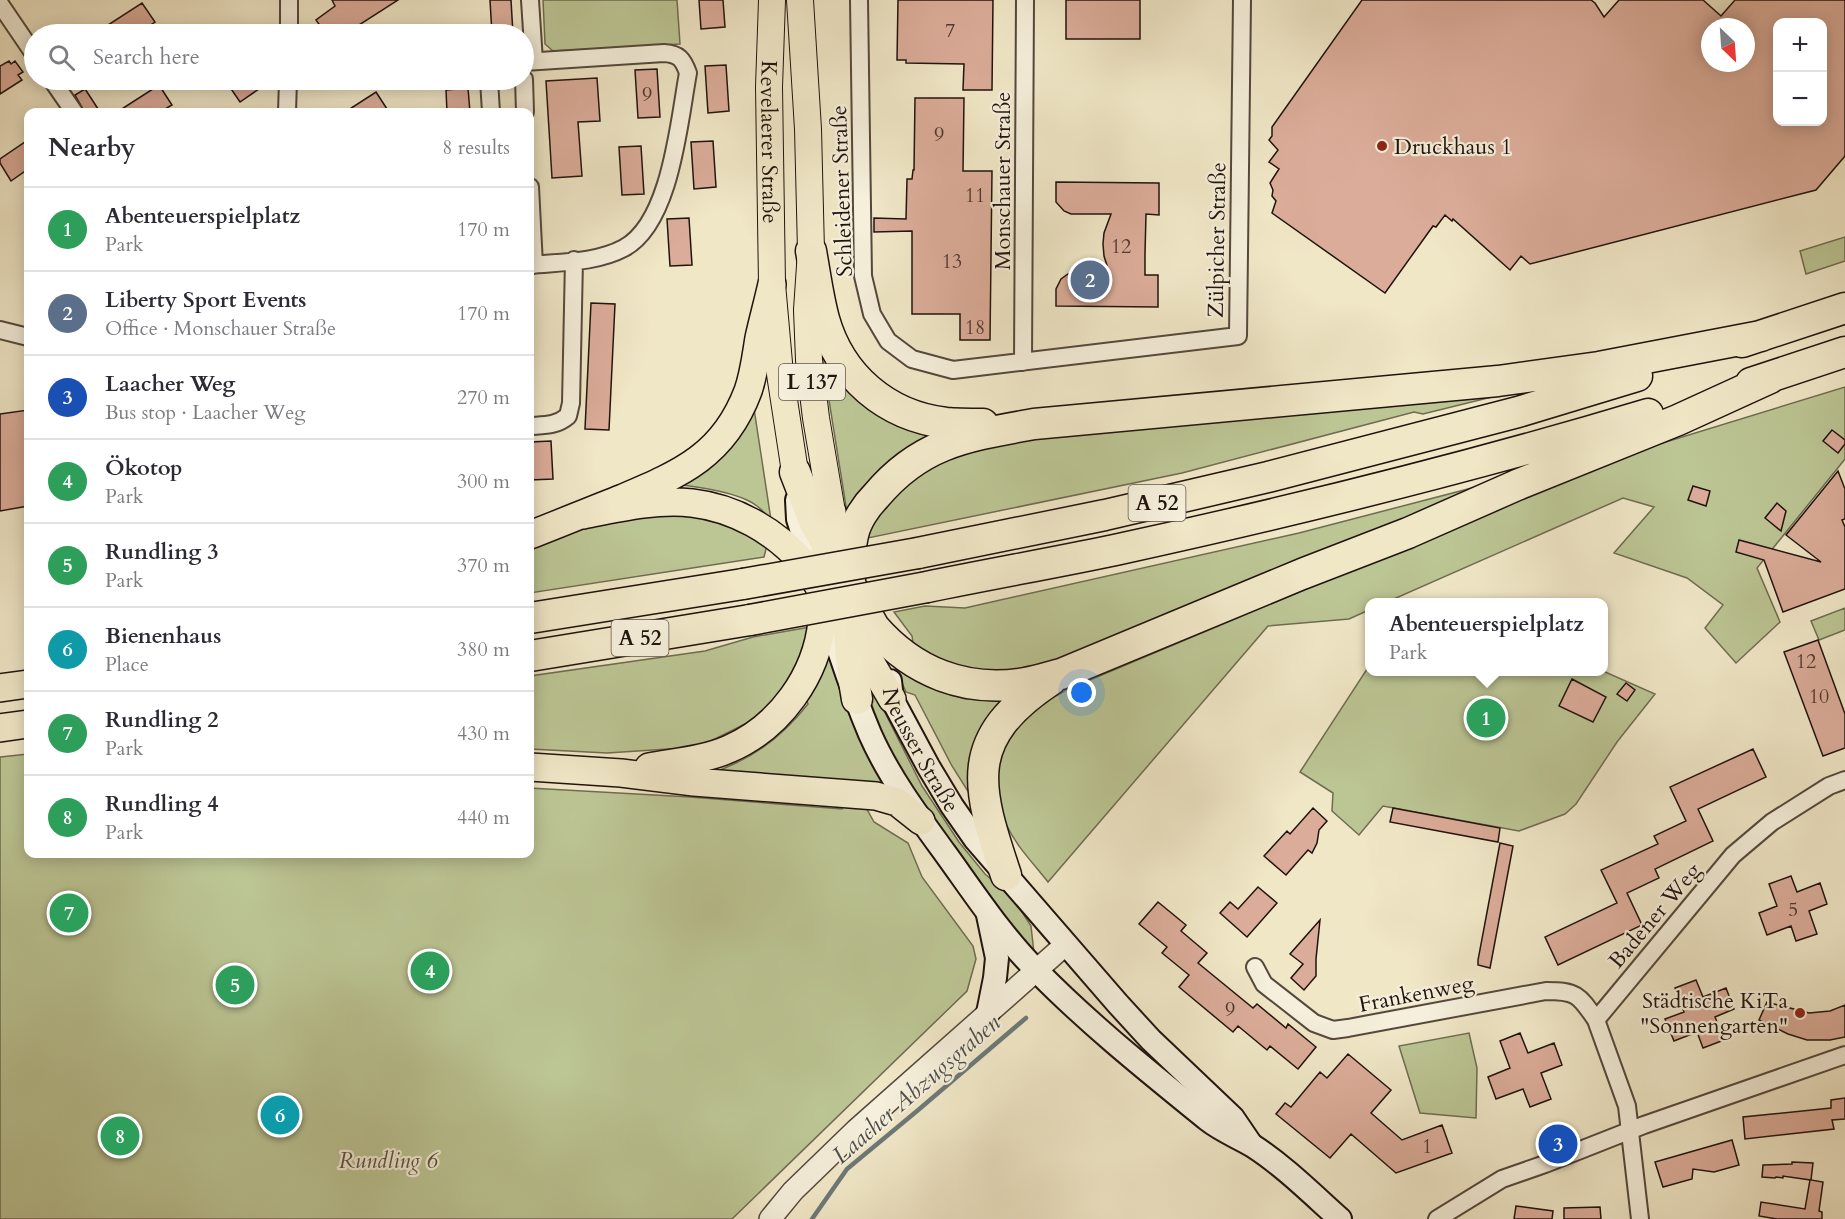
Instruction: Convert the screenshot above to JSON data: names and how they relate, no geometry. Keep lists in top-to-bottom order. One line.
{"streets":{"highway":["A 52"],"main road":["Kevelaerer Straße","L 137","Neusser Straße"],"street":["Monschauer Straße","Schleidener Straße","Zülpicher Straße","Badener Weg","Frankenweg"]},"crossings":[["Kevelaerer Straße","Neusser Straße"],["Monschauer Straße","Schleidener Straße"],["Monschauer Straße","Zülpicher Straße"],["Schleidener Straße","Zülpicher Straße"],["Badener Weg","Frankenweg"]],"water":["Laacher Abzugsgraben"],"parks":["Rundling 6"],"places":["Druckhaus 1","Städtische KiTa \"Sonnengarten\""],"house_numbers":["7","9","9","11","12","13","18","12","10","5","9","1"],"north":"bottom right","page":{"map_buttons":["+","−"],"search":"Search here","heading":["Nearby","8 results"],"list":[{"mark":"1","name":"Abenteuerspielplatz","note":"Park","value":"170 m"},{"mark":"2","name":"Liberty Sport Events","note":"Office · Monschauer Straße","value":"170 m"},{"mark":"3","name":"Laacher Weg","note":"Bus stop · Laacher Weg","value":"270 m"},{"mark":"4","name":"Ökotop","note":"Park","value":"300 m"},{"mark":"5","name":"Rundling 3","note":"Park","value":"370 m"},{"mark":"6","name":"Bienenhaus","note":"Place","value":"380 m"},{"mark":"7","name":"Rundling 2","note":"Park","value":"430 m"},{"mark":"8","name":"Rundling 4","note":"Park","value":"440 m"}],"pins":["2","1","7","4","5","6","8","3"],"popup":["Abenteuerspielplatz","Park"]}}
